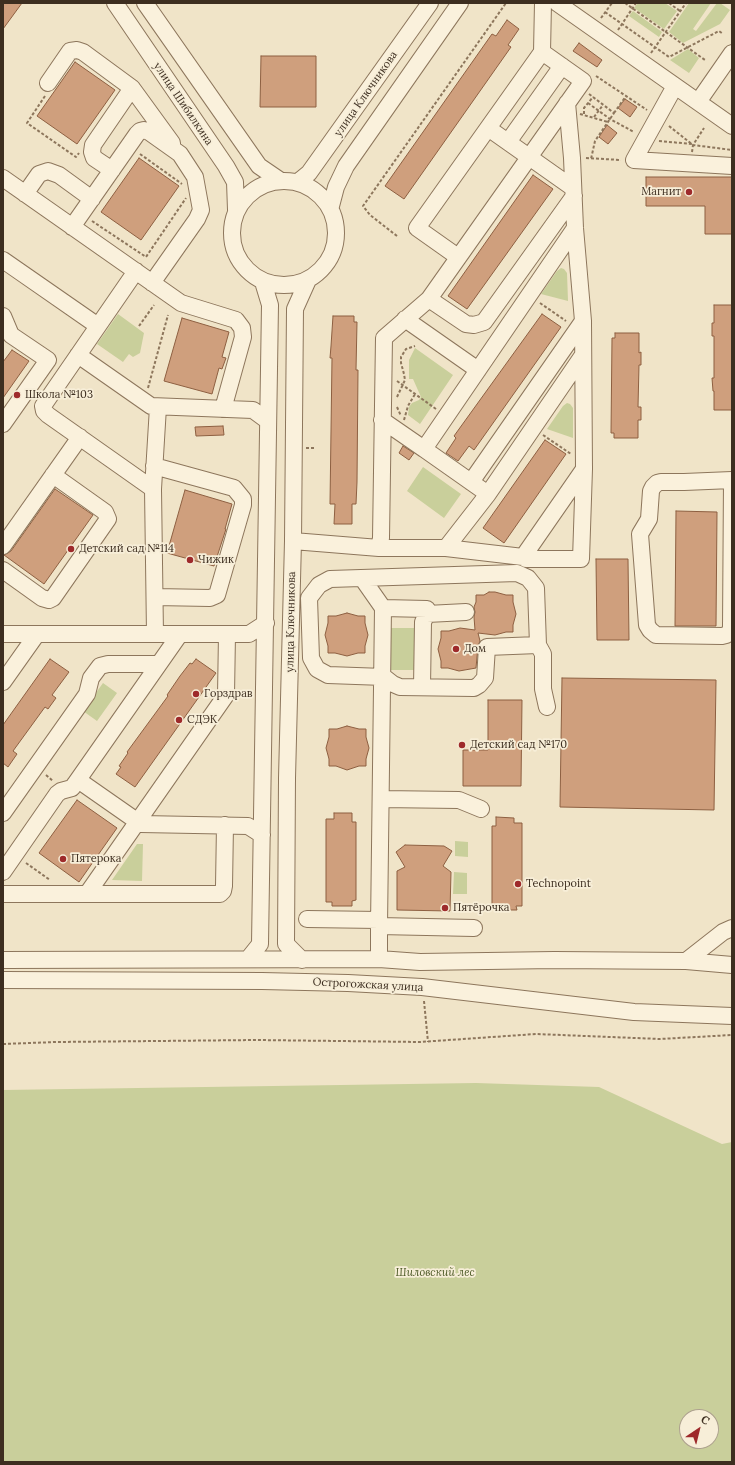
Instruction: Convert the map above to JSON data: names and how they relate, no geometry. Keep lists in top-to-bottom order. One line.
{"streets":{"street":["улица Ключникова","улица Шибилкина","Острогожская улица"]},"crossings":[["улица Ключникова","улица Шибилкина"]],"parks":["Шиловский лес"],"places":["Магнит","Школа №103","Детский сад №114","Чижик","Дом","Горздрав","СДЭК","Детский сад №170","Пятерока","Technopoint","Пятёрочка"],"north":"top right"}
